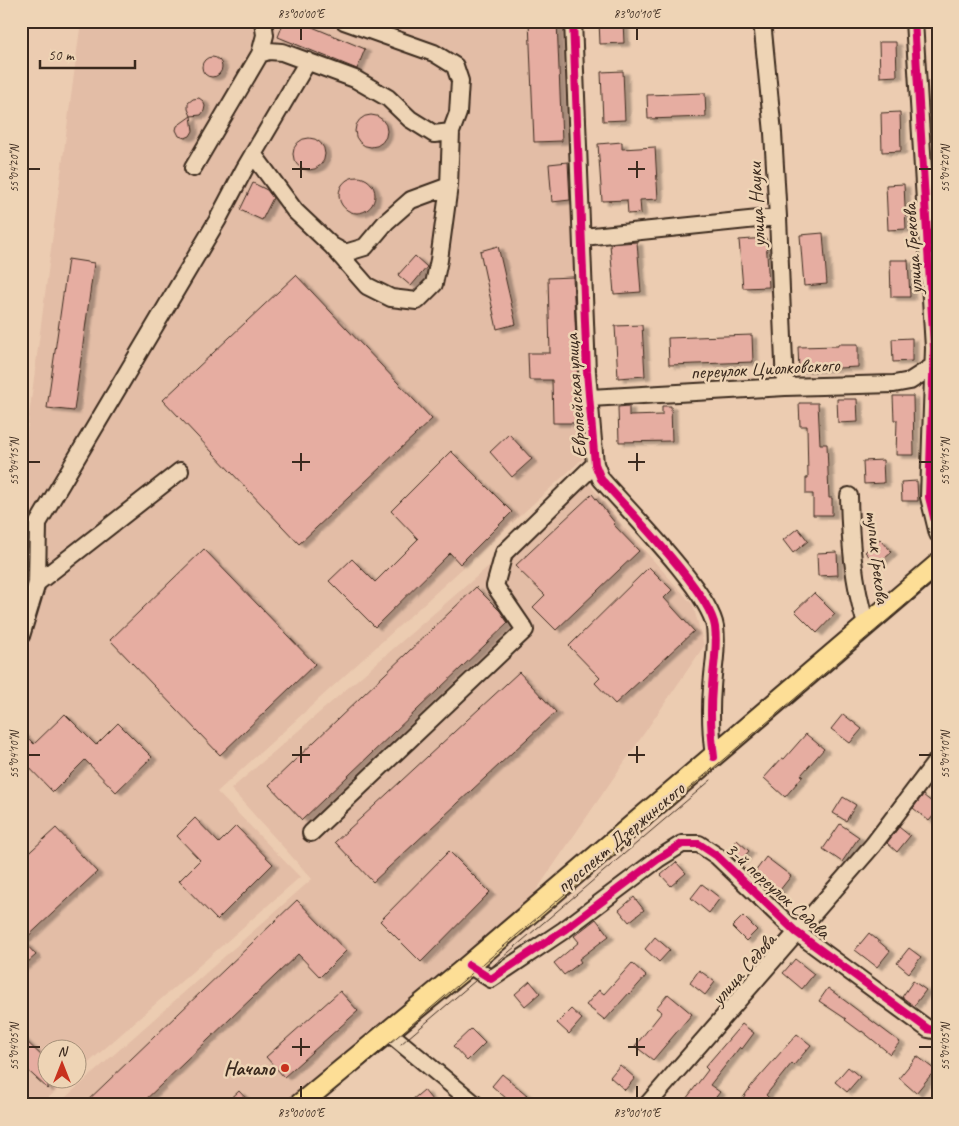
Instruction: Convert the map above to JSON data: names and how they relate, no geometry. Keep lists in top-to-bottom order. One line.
{"streets":{"main road":["проспект Дзержинского"],"street":["улица Науки","улица Грекова","переулок Циолковского","Европейская улица","тупик Грекова","3-й переулок Седова","улица Седова"]},"crossings":[["улица Науки","переулок Циолковского"],["улица Грекова","переулок Циолковского"],["переулок Циолковского","Европейская улица"],["Европейская улица","проспект Дзержинского"],["тупик Грекова","проспект Дзержинского"],["проспект Дзержинского","3-й переулок Седова"],["3-й переулок Седова","улица Седова"]],"places":["Начало"],"scale_bar":"50 m","north":"top","coordinates":["83°00'00\"E","83°00'10\"E","55°04'20\"N","55°04'15\"N","55°04'10\"N","55°04'05\"N"]}
